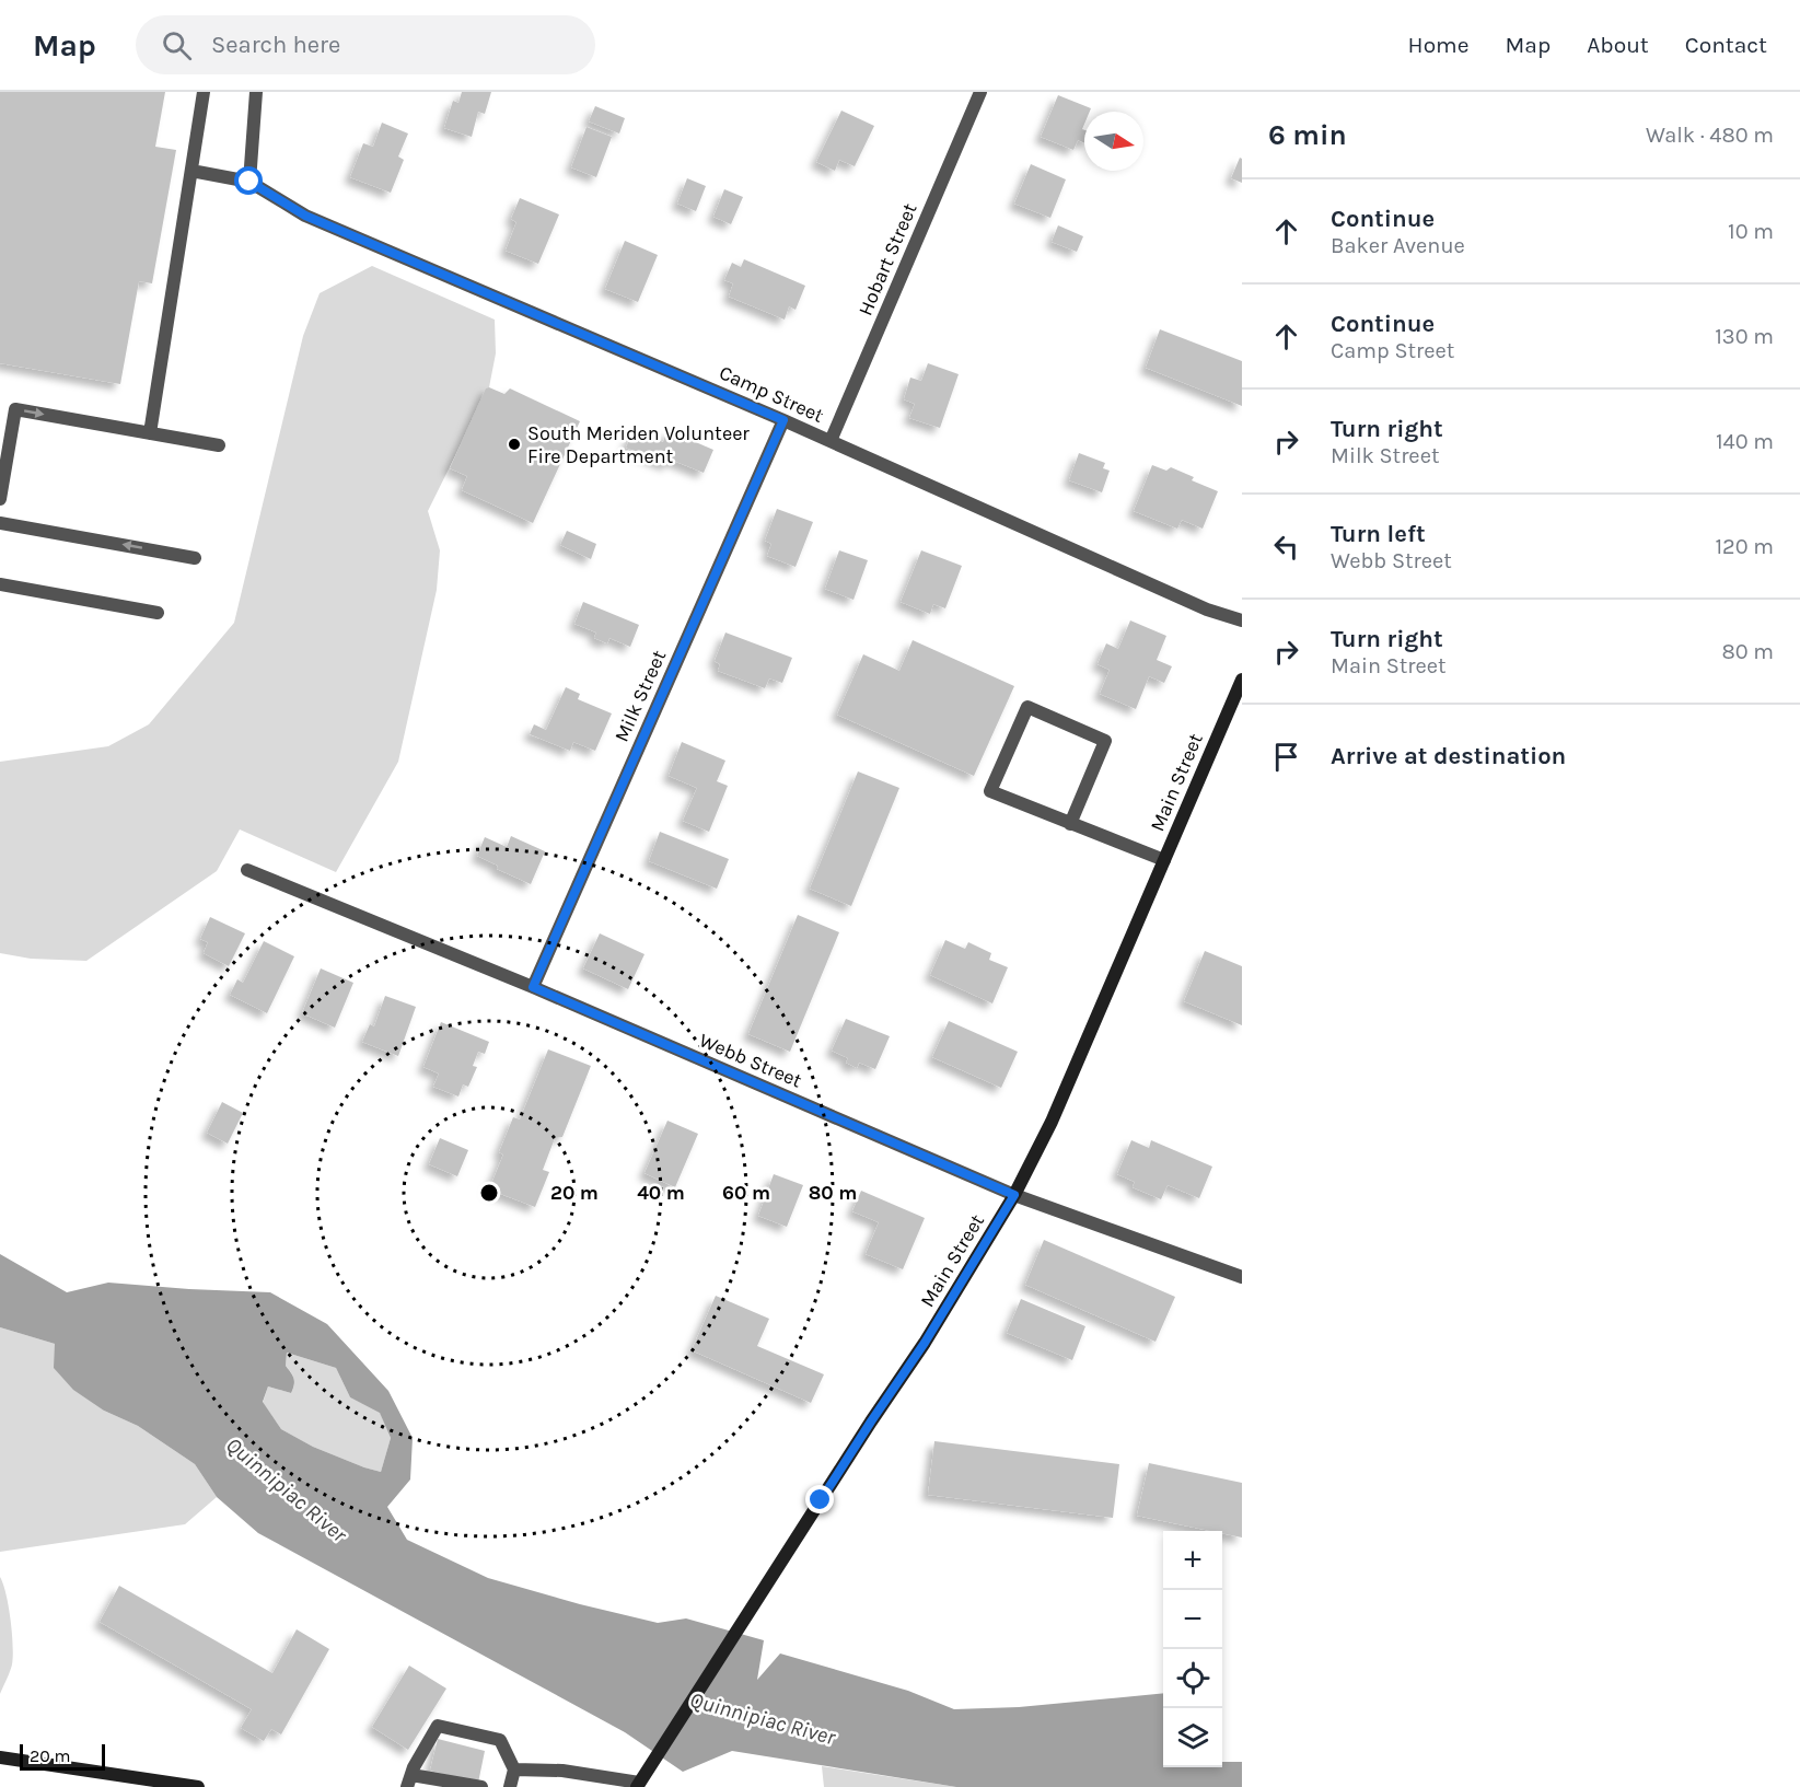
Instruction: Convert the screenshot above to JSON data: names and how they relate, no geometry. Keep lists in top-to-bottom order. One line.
{"streets":{"main road":["Main Street"],"street":["Hobart Street","Camp Street","Milk Street","Webb Street"]},"crossings":[["Hobart Street","Camp Street"],["Camp Street","Milk Street"],["Milk Street","Webb Street"],["Main Street","Webb Street"]],"water":["Quinnipiac River"],"places":["South Meriden Volunteer Fire Department"],"scale_bar":"20 m","north":"right","page":{"header":"Map","search":"Search here","nav":["Home","Map","About","Contact"],"heading":["6 min","Walk · 480 m"],"list":[["Continue","Baker Avenue","10 m"],["Continue","Camp Street","130 m"],["Turn right","Milk Street","140 m"],["Turn left","Webb Street","120 m"],["Turn right","Main Street","80 m"],"Arrive at destination"],"map_buttons":["+","−"],"scale":"20 m"},"rings":["20 m","40 m","60 m","80 m"]}
